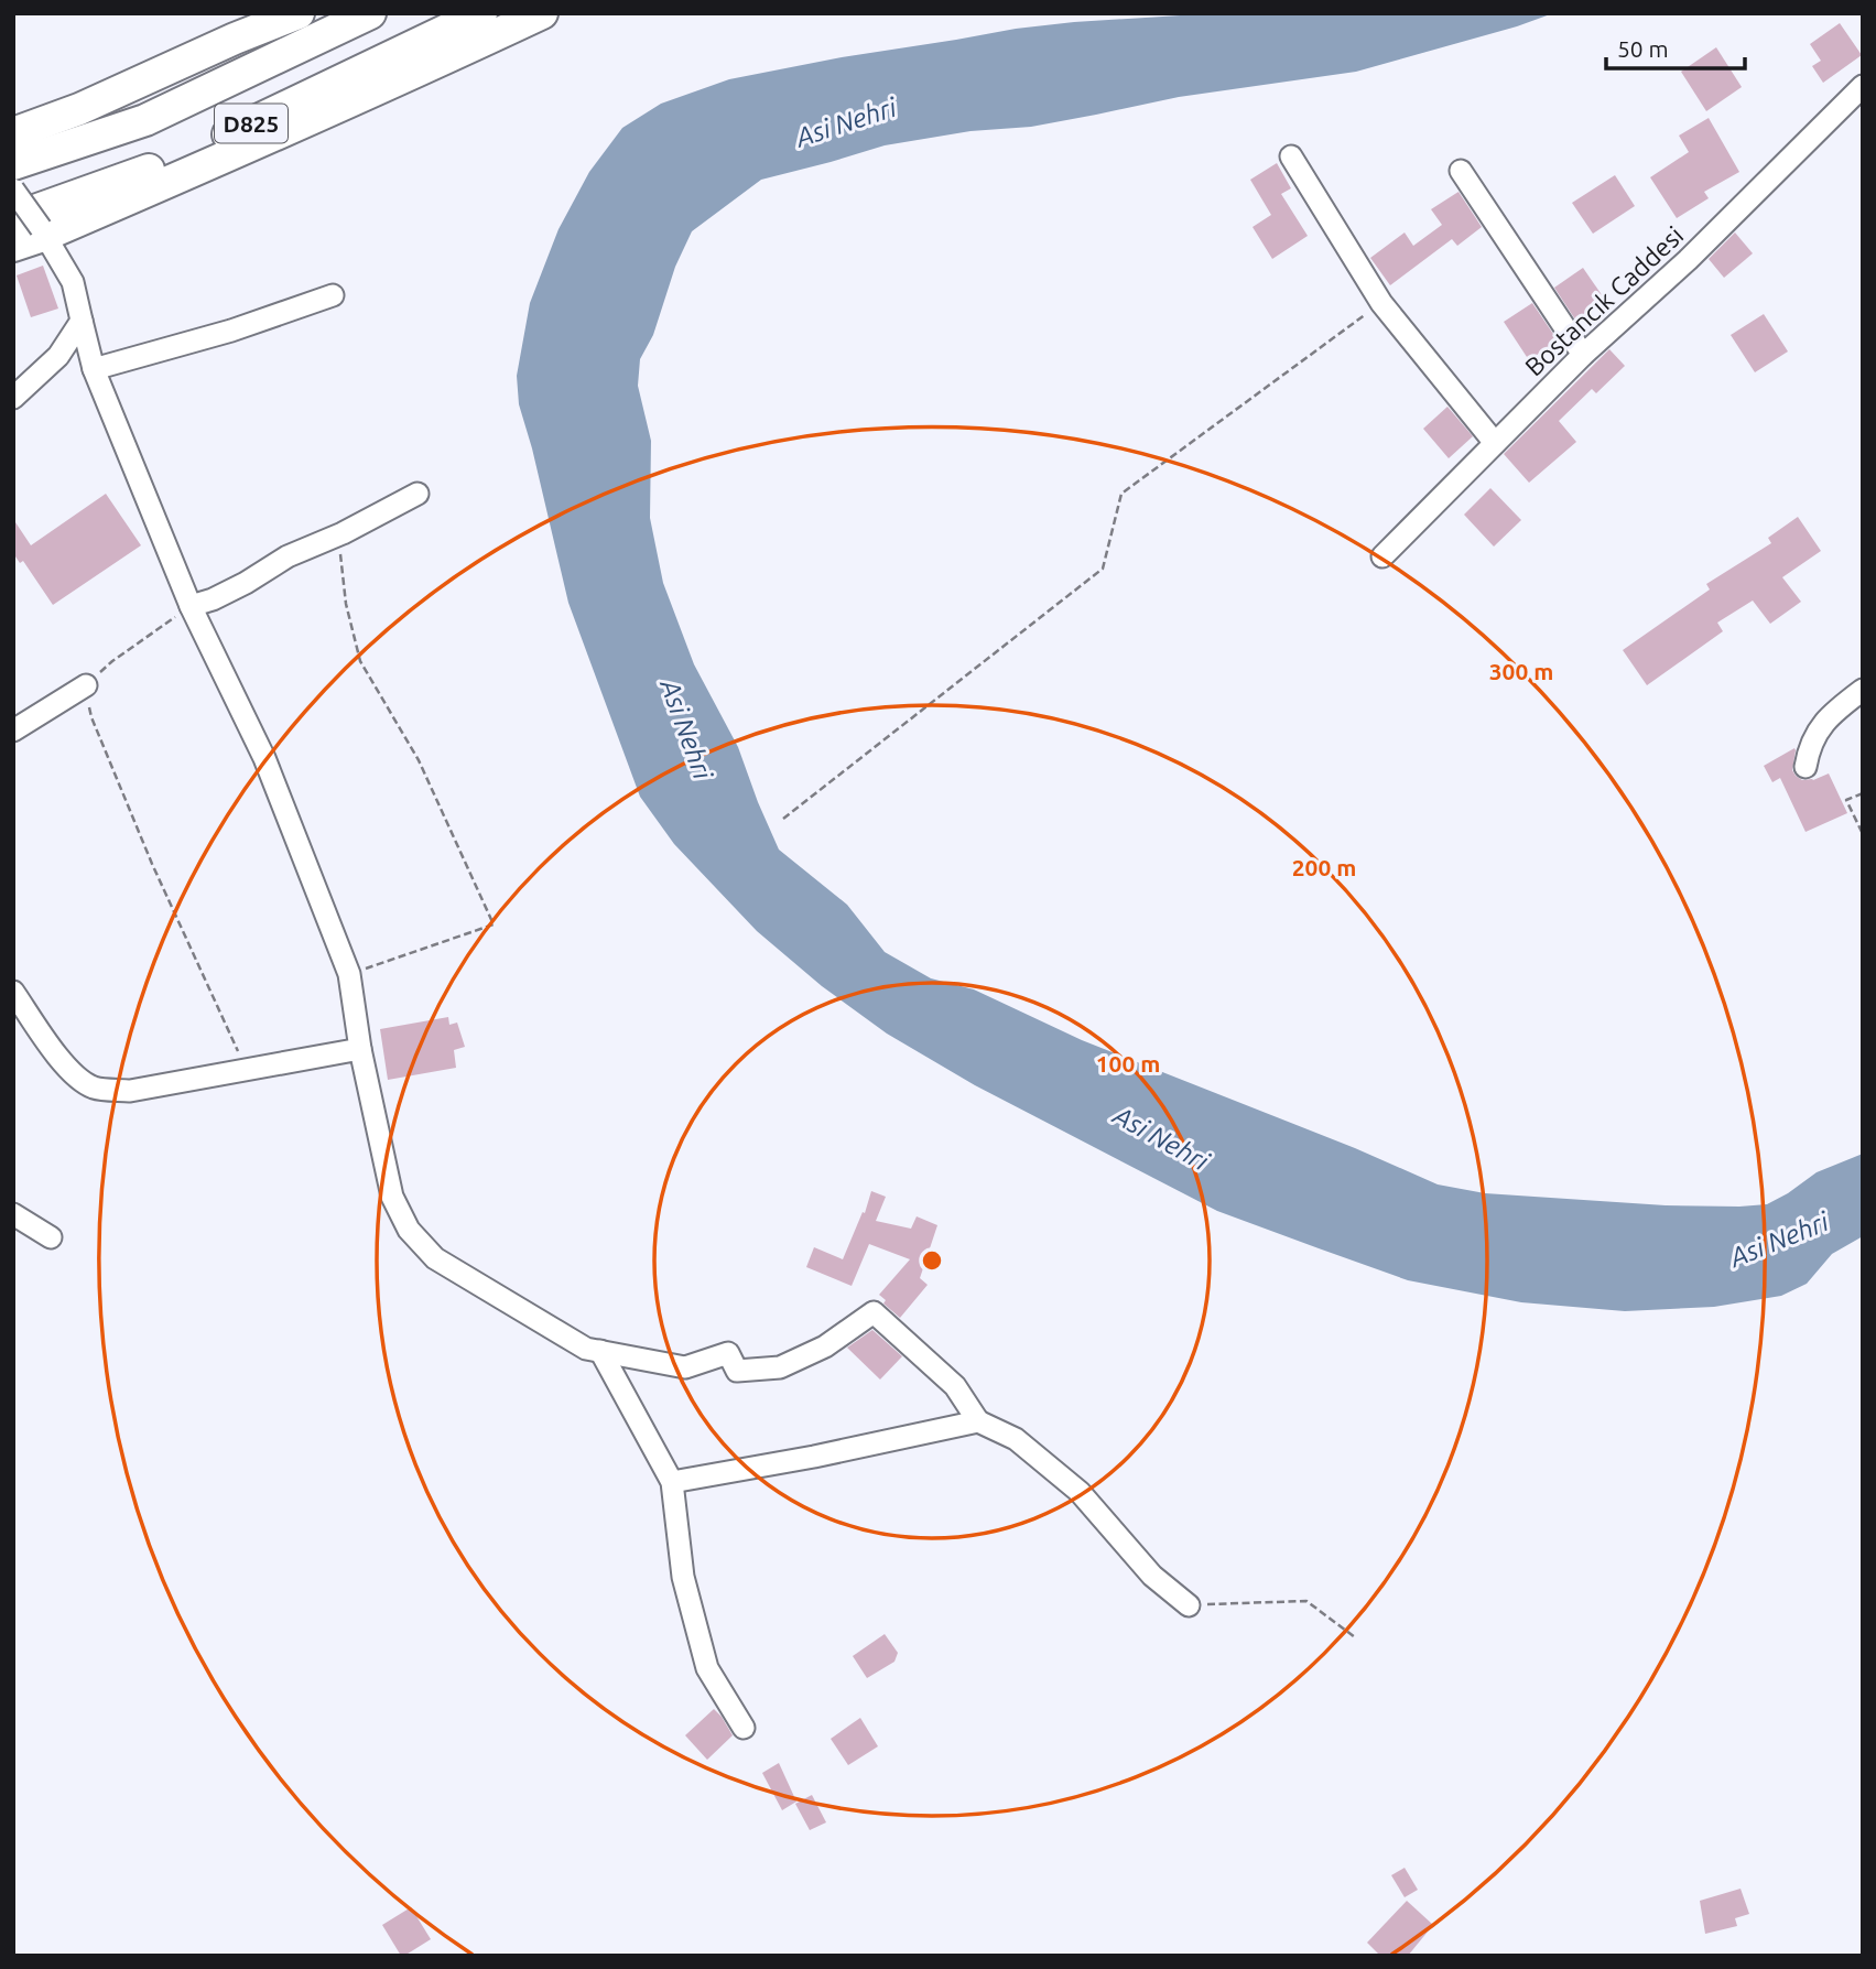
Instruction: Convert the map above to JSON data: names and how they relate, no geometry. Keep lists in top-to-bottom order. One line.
{"streets":{"highway":["D825"],"street":["Bostancık Caddesi"]},"water":["Asi Nehri"],"scale_bar":"50 m","rings":["300 m","200 m","100 m"]}
